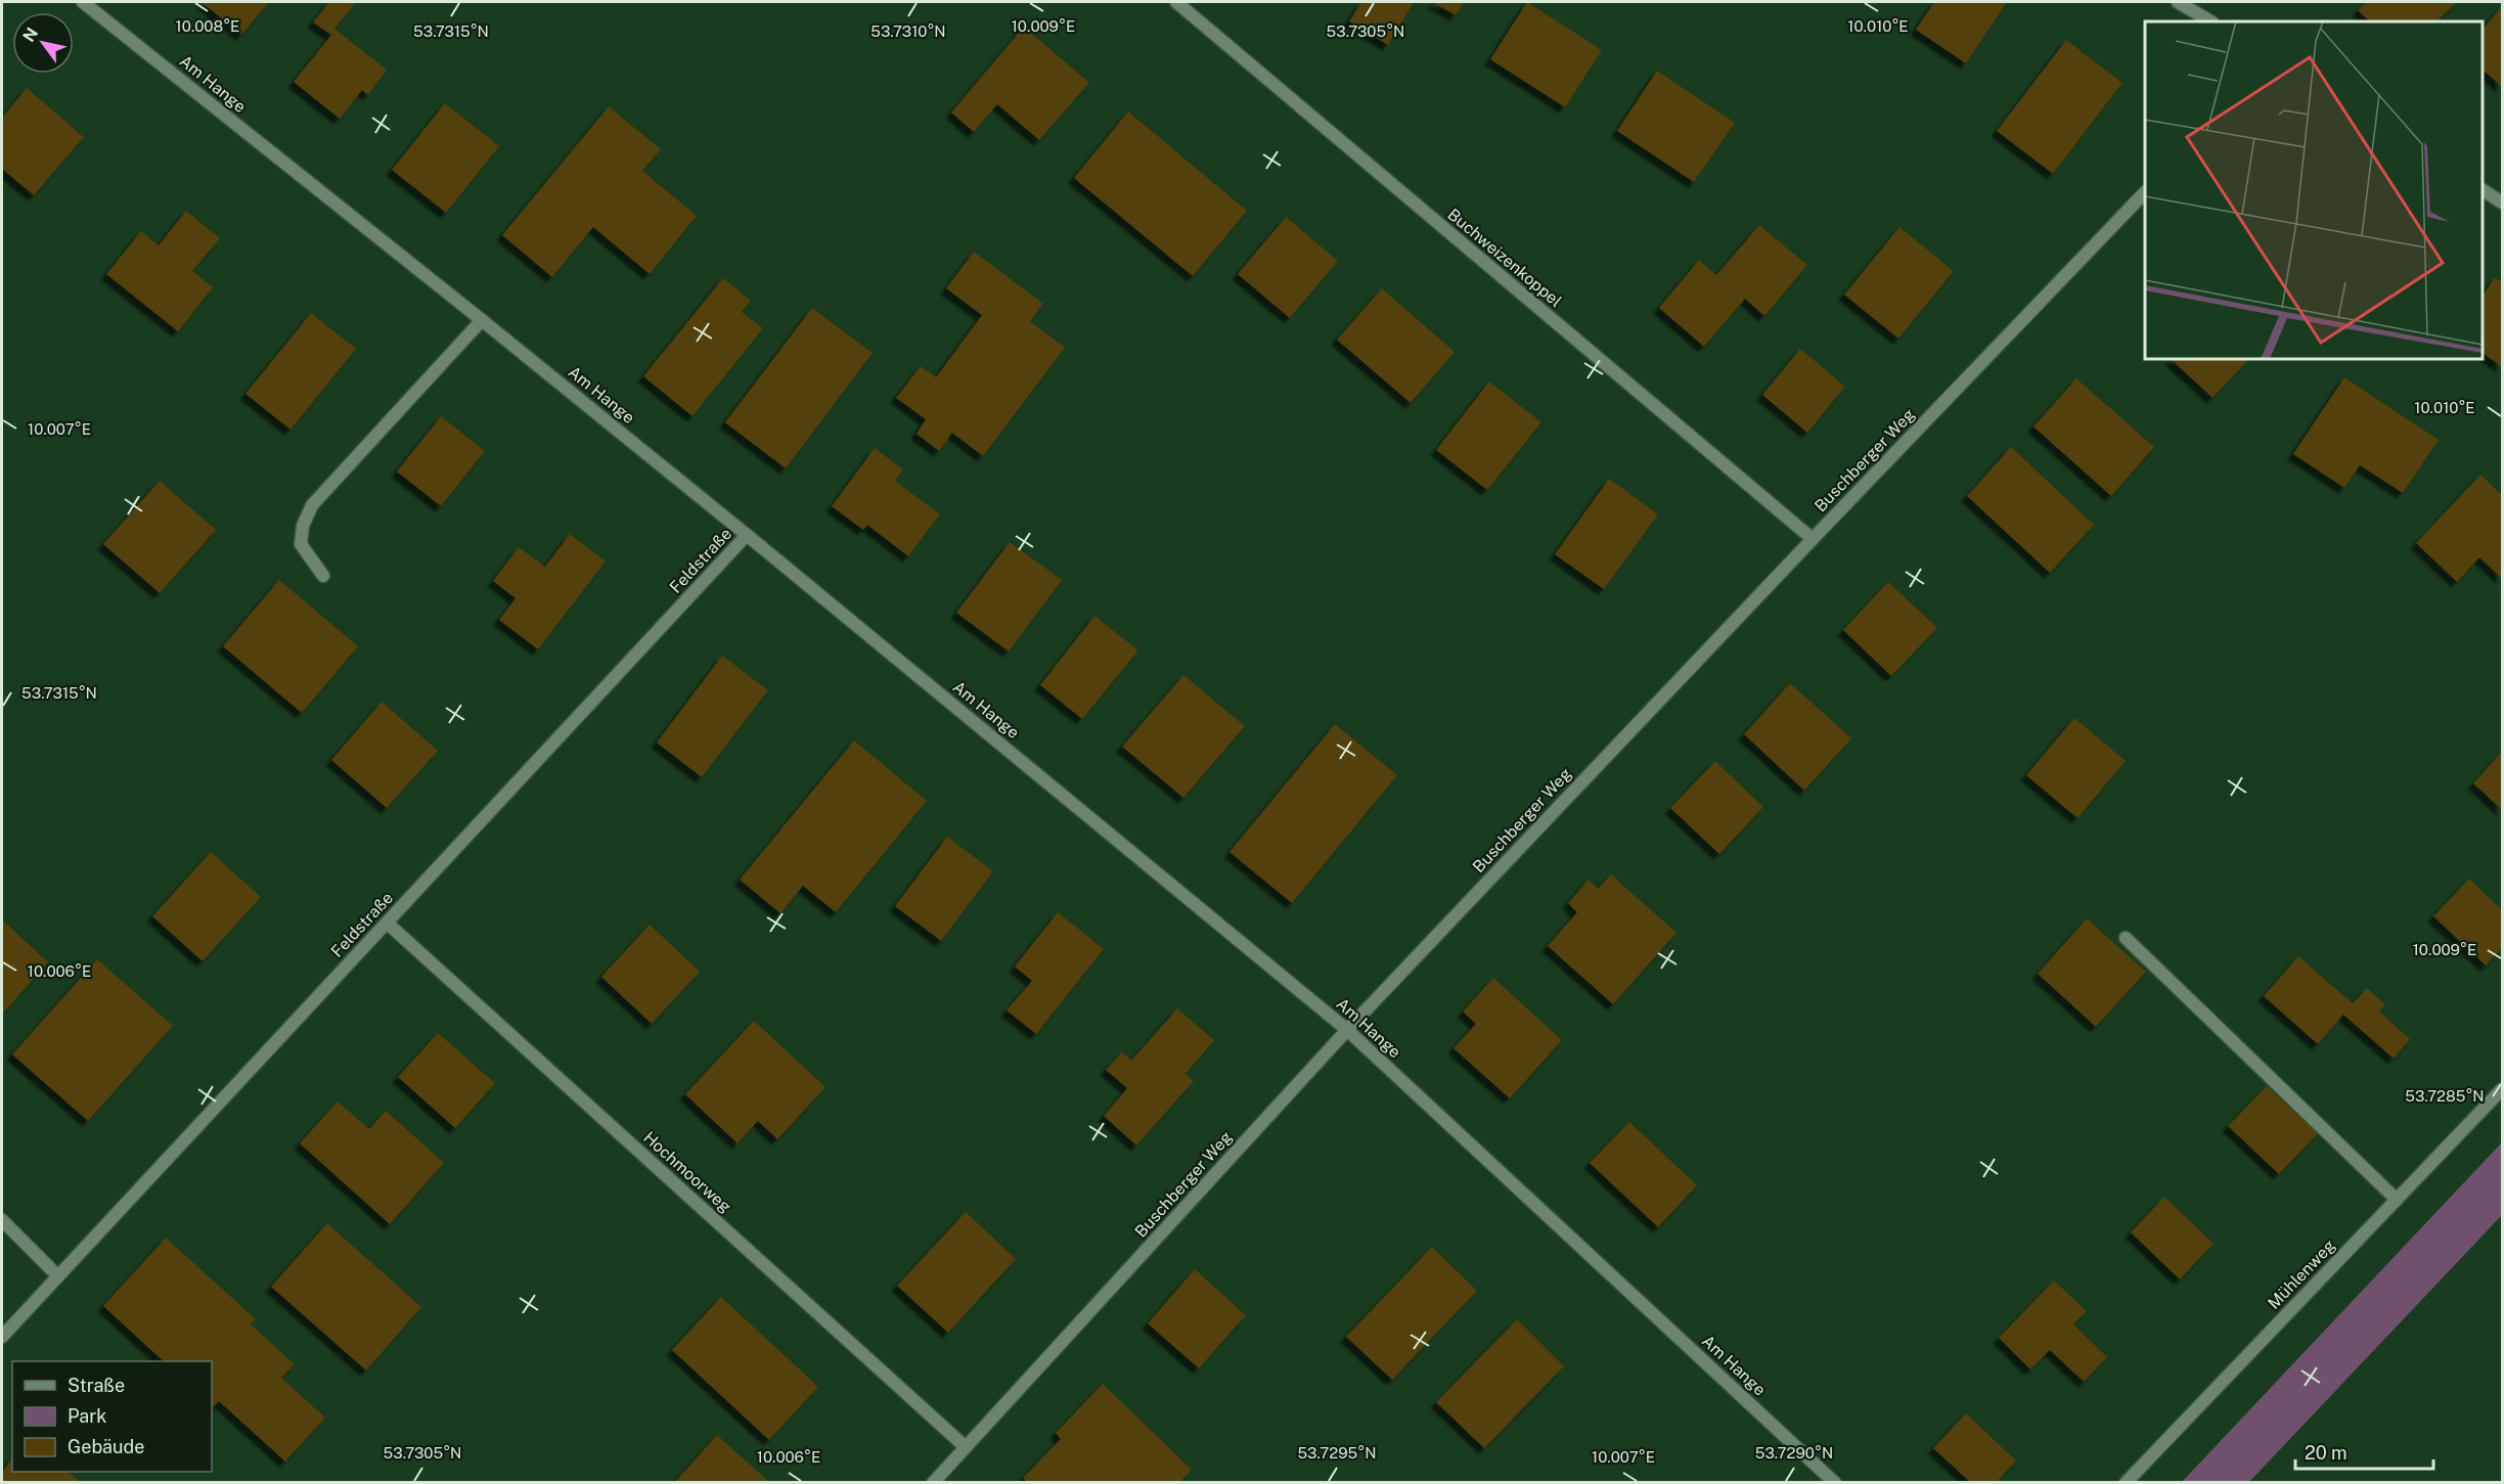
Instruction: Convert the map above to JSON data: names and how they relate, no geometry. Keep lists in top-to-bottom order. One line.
{"streets":{"street":["Am Hange","Buchweizenkoppel","Buschberger Weg","Feldstraße","Hochmoorweg","Mühlenweg"]},"crossings":[["Am Hange","Buschberger Weg"],["Am Hange","Feldstraße"],["Buchweizenkoppel","Buschberger Weg"],["Buschberger Weg","Hochmoorweg"],["Feldstraße","Hochmoorweg"]],"legend":["Straße","Park","Gebäude"],"scale_bar":"20 m","north":"top left","coordinates":["10.008°E","10.009°E","10.010°E","53.7315°N","53.7310°N","53.7305°N","10.007°E","10.006°E","53.7285°N","53.7295°N","53.7290°N"]}
